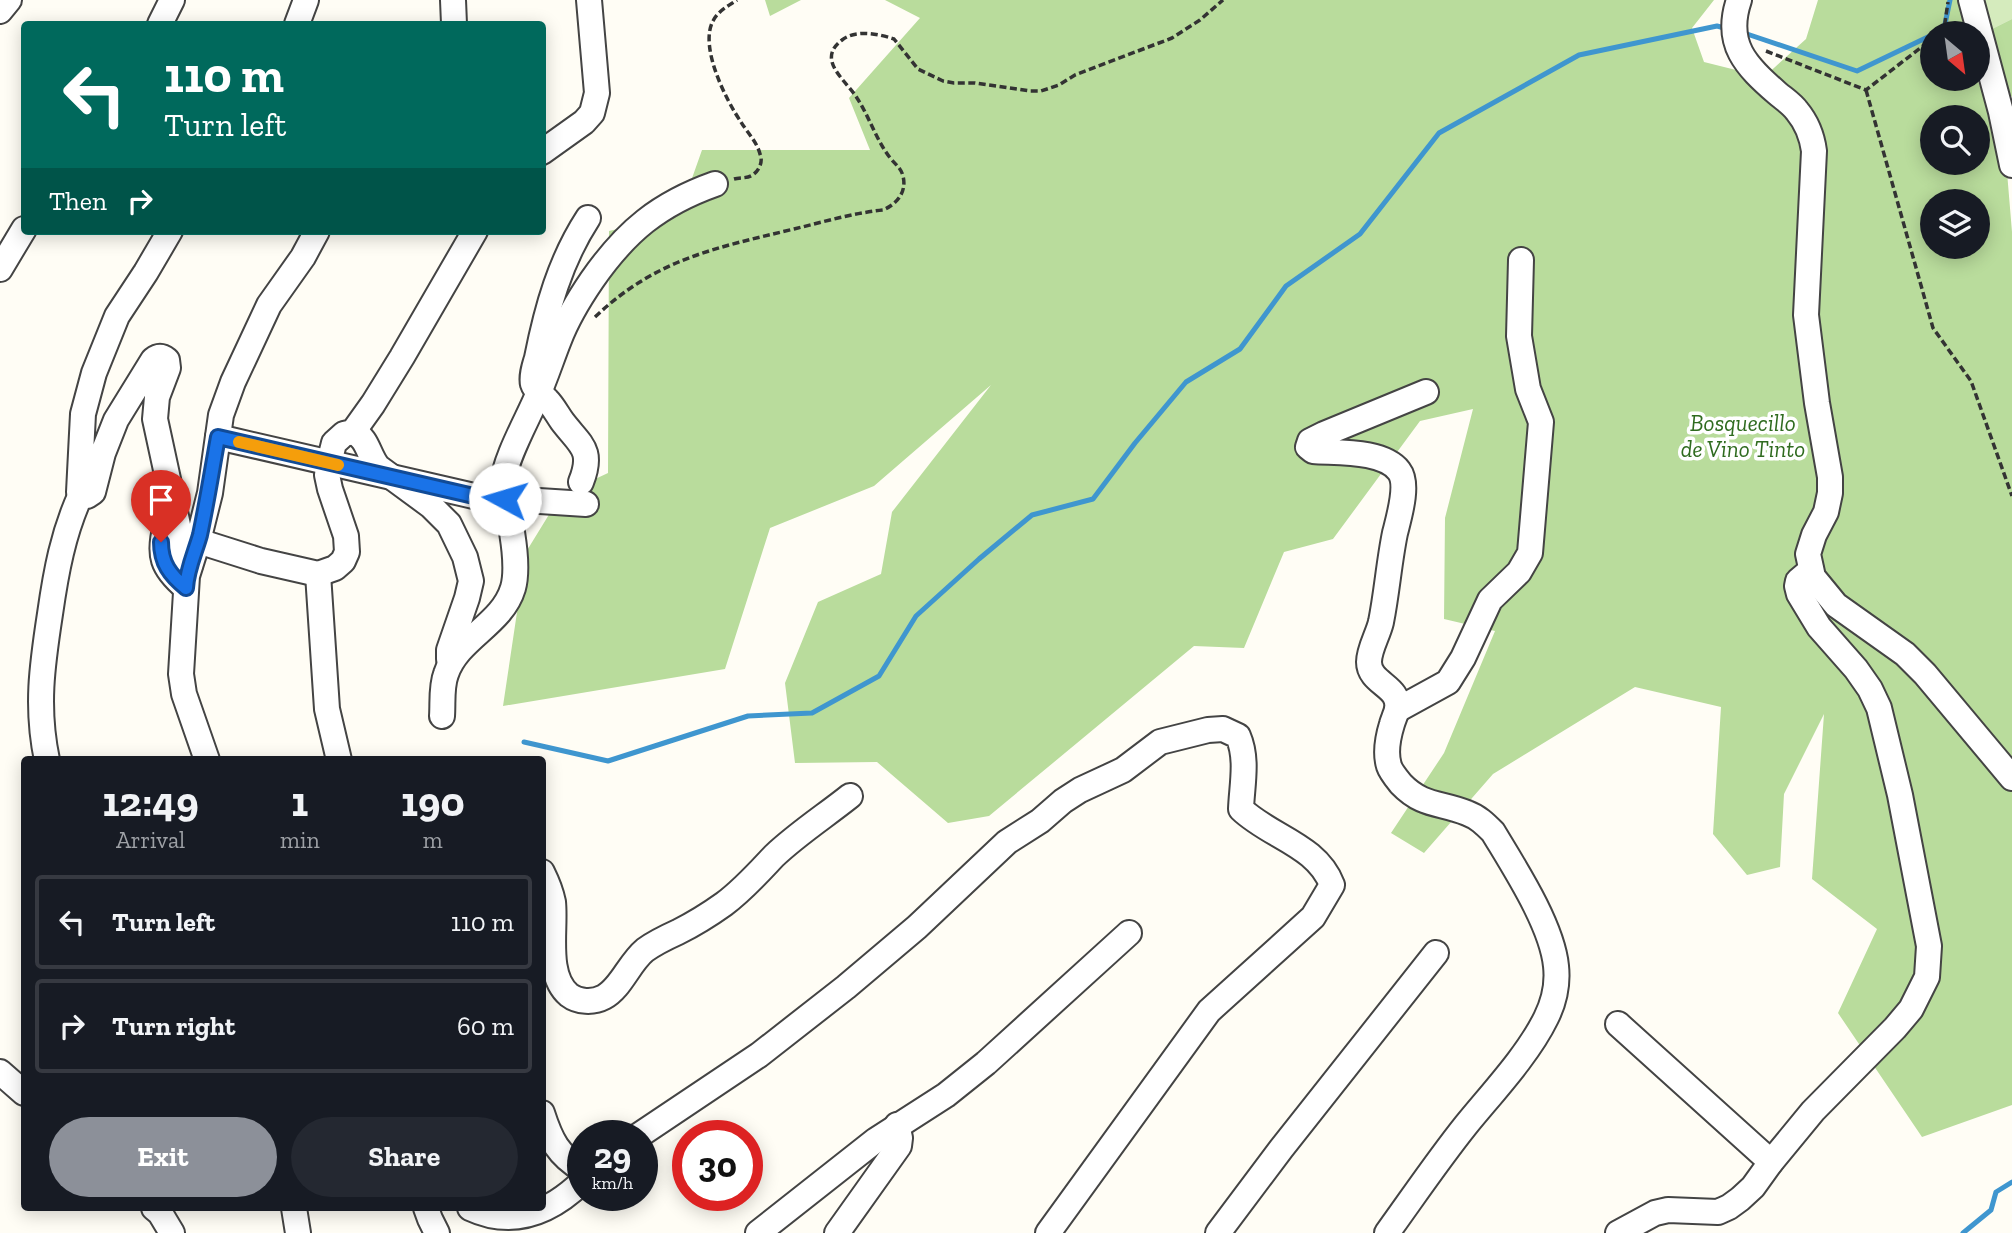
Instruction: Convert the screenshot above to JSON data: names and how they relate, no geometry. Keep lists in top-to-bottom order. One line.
{"parks":["Bosquecillo de Vino Tinto"],"north":"bottom right","page":{"turn":["110 m","Turn left"],"then":"Then","eta":["12:49","Arrival","1","min","190","m"],"list":[{"name":"Turn left","value":"110 m"},{"name":"Turn right","value":"60 m"}],"buttons":["Exit","Share"],"speed":"29 km/h","limit":"30"}}
